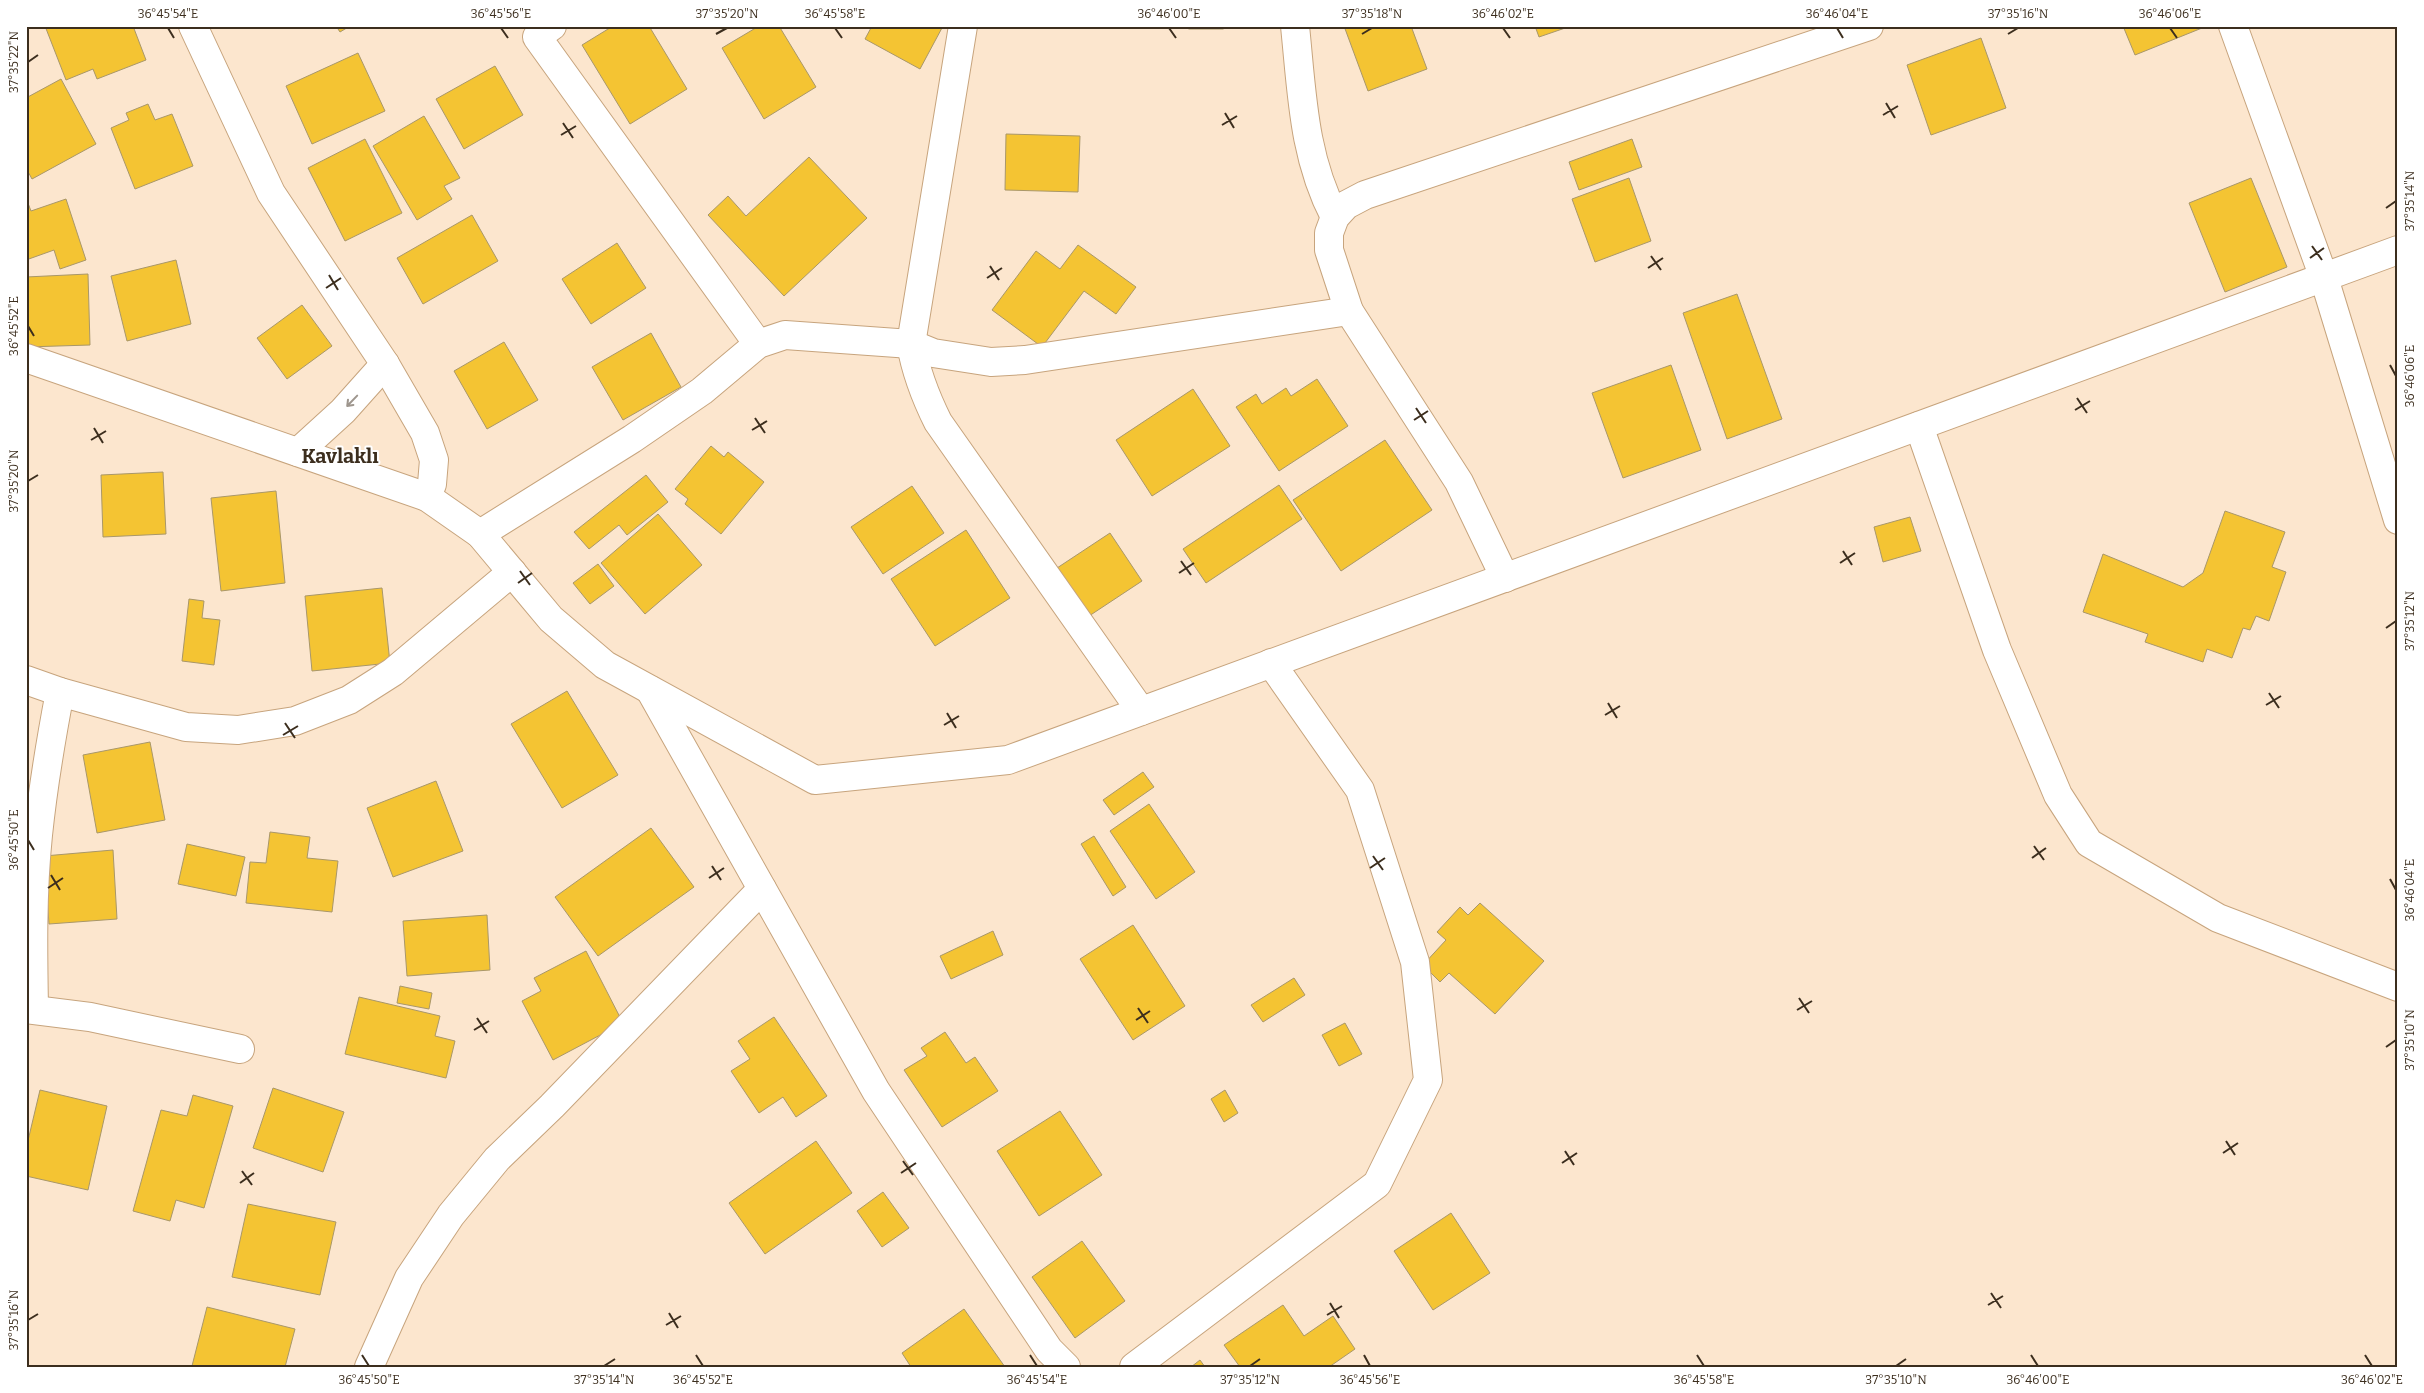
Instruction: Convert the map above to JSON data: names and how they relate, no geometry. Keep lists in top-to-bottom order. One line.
{"districts":["Kavlaklı"],"coordinates":["36°45'54\"E","36°45'56\"E","37°35'20\"N","36°45'58\"E","36°46'00\"E","37°35'18\"N","36°46'02\"E","36°46'04\"E","37°35'16\"N","36°46'06\"E","37°35'22\"N","37°35'14\"N","36°45'52\"E","37°35'12\"N","36°45'50\"E","37°35'10\"N"]}
